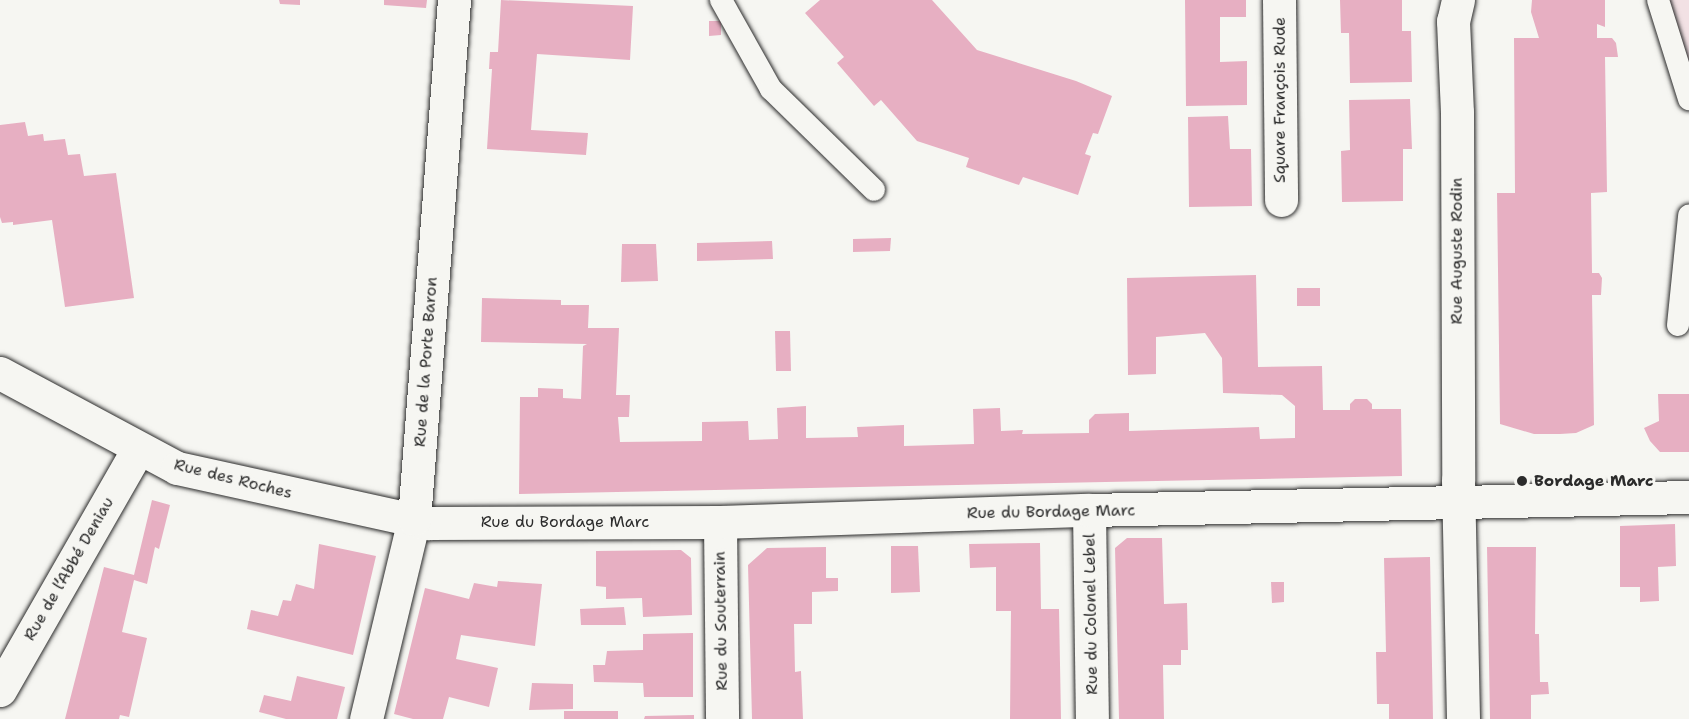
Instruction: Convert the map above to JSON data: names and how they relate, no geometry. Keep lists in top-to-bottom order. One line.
{"streets":{"street":["Square François Rude","Rue Auguste Rodin","Rue de la Porte Baron","Rue des Roches","Rue du Bordage Marc","Rue de l’Abbé Deniau","Rue du Colonel Lebel","Rue du Souterrain"]},"crossings":[["Rue Auguste Rodin","Rue du Bordage Marc"],["Rue de la Porte Baron","Rue des Roches"],["Rue de la Porte Baron","Rue du Bordage Marc"],["Rue des Roches","Rue du Bordage Marc"],["Rue des Roches","Rue de l’Abbé Deniau"],["Rue du Bordage Marc","Rue du Colonel Lebel"],["Rue du Bordage Marc","Rue du Souterrain"]],"places":["Bordage Marc"]}
